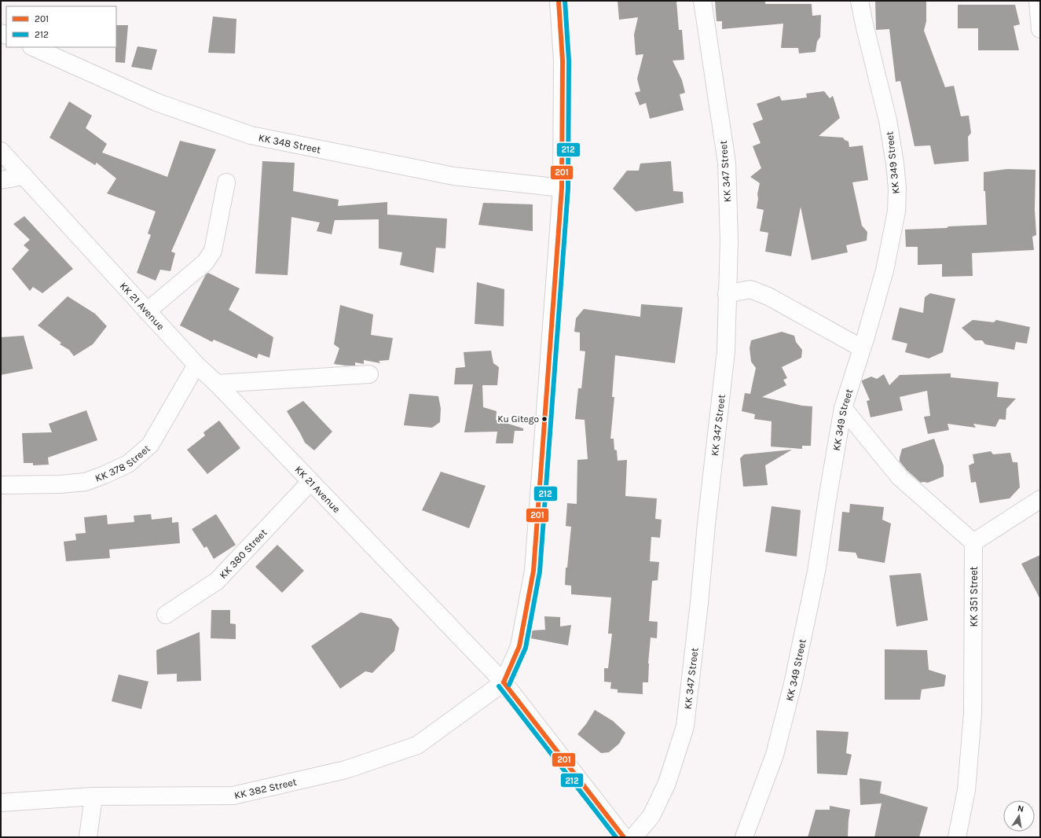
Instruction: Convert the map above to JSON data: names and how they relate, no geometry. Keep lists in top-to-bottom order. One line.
{"streets":{"street":["KK 348 Street","KK 349 Street","KK 347 Street","KK 21 Avenue","KK 378 Street","KK 380 Street","KK 351 Street","KK 382 Street"]},"crossings":[["KK 21 Avenue","KK 378 Street"],["KK 21 Avenue","KK 380 Street"],["KK 21 Avenue","KK 382 Street"]],"places":["Ku Gitego"],"lines":["transit line 201","transit line 212"],"legend":["201","212"],"north":"top"}
